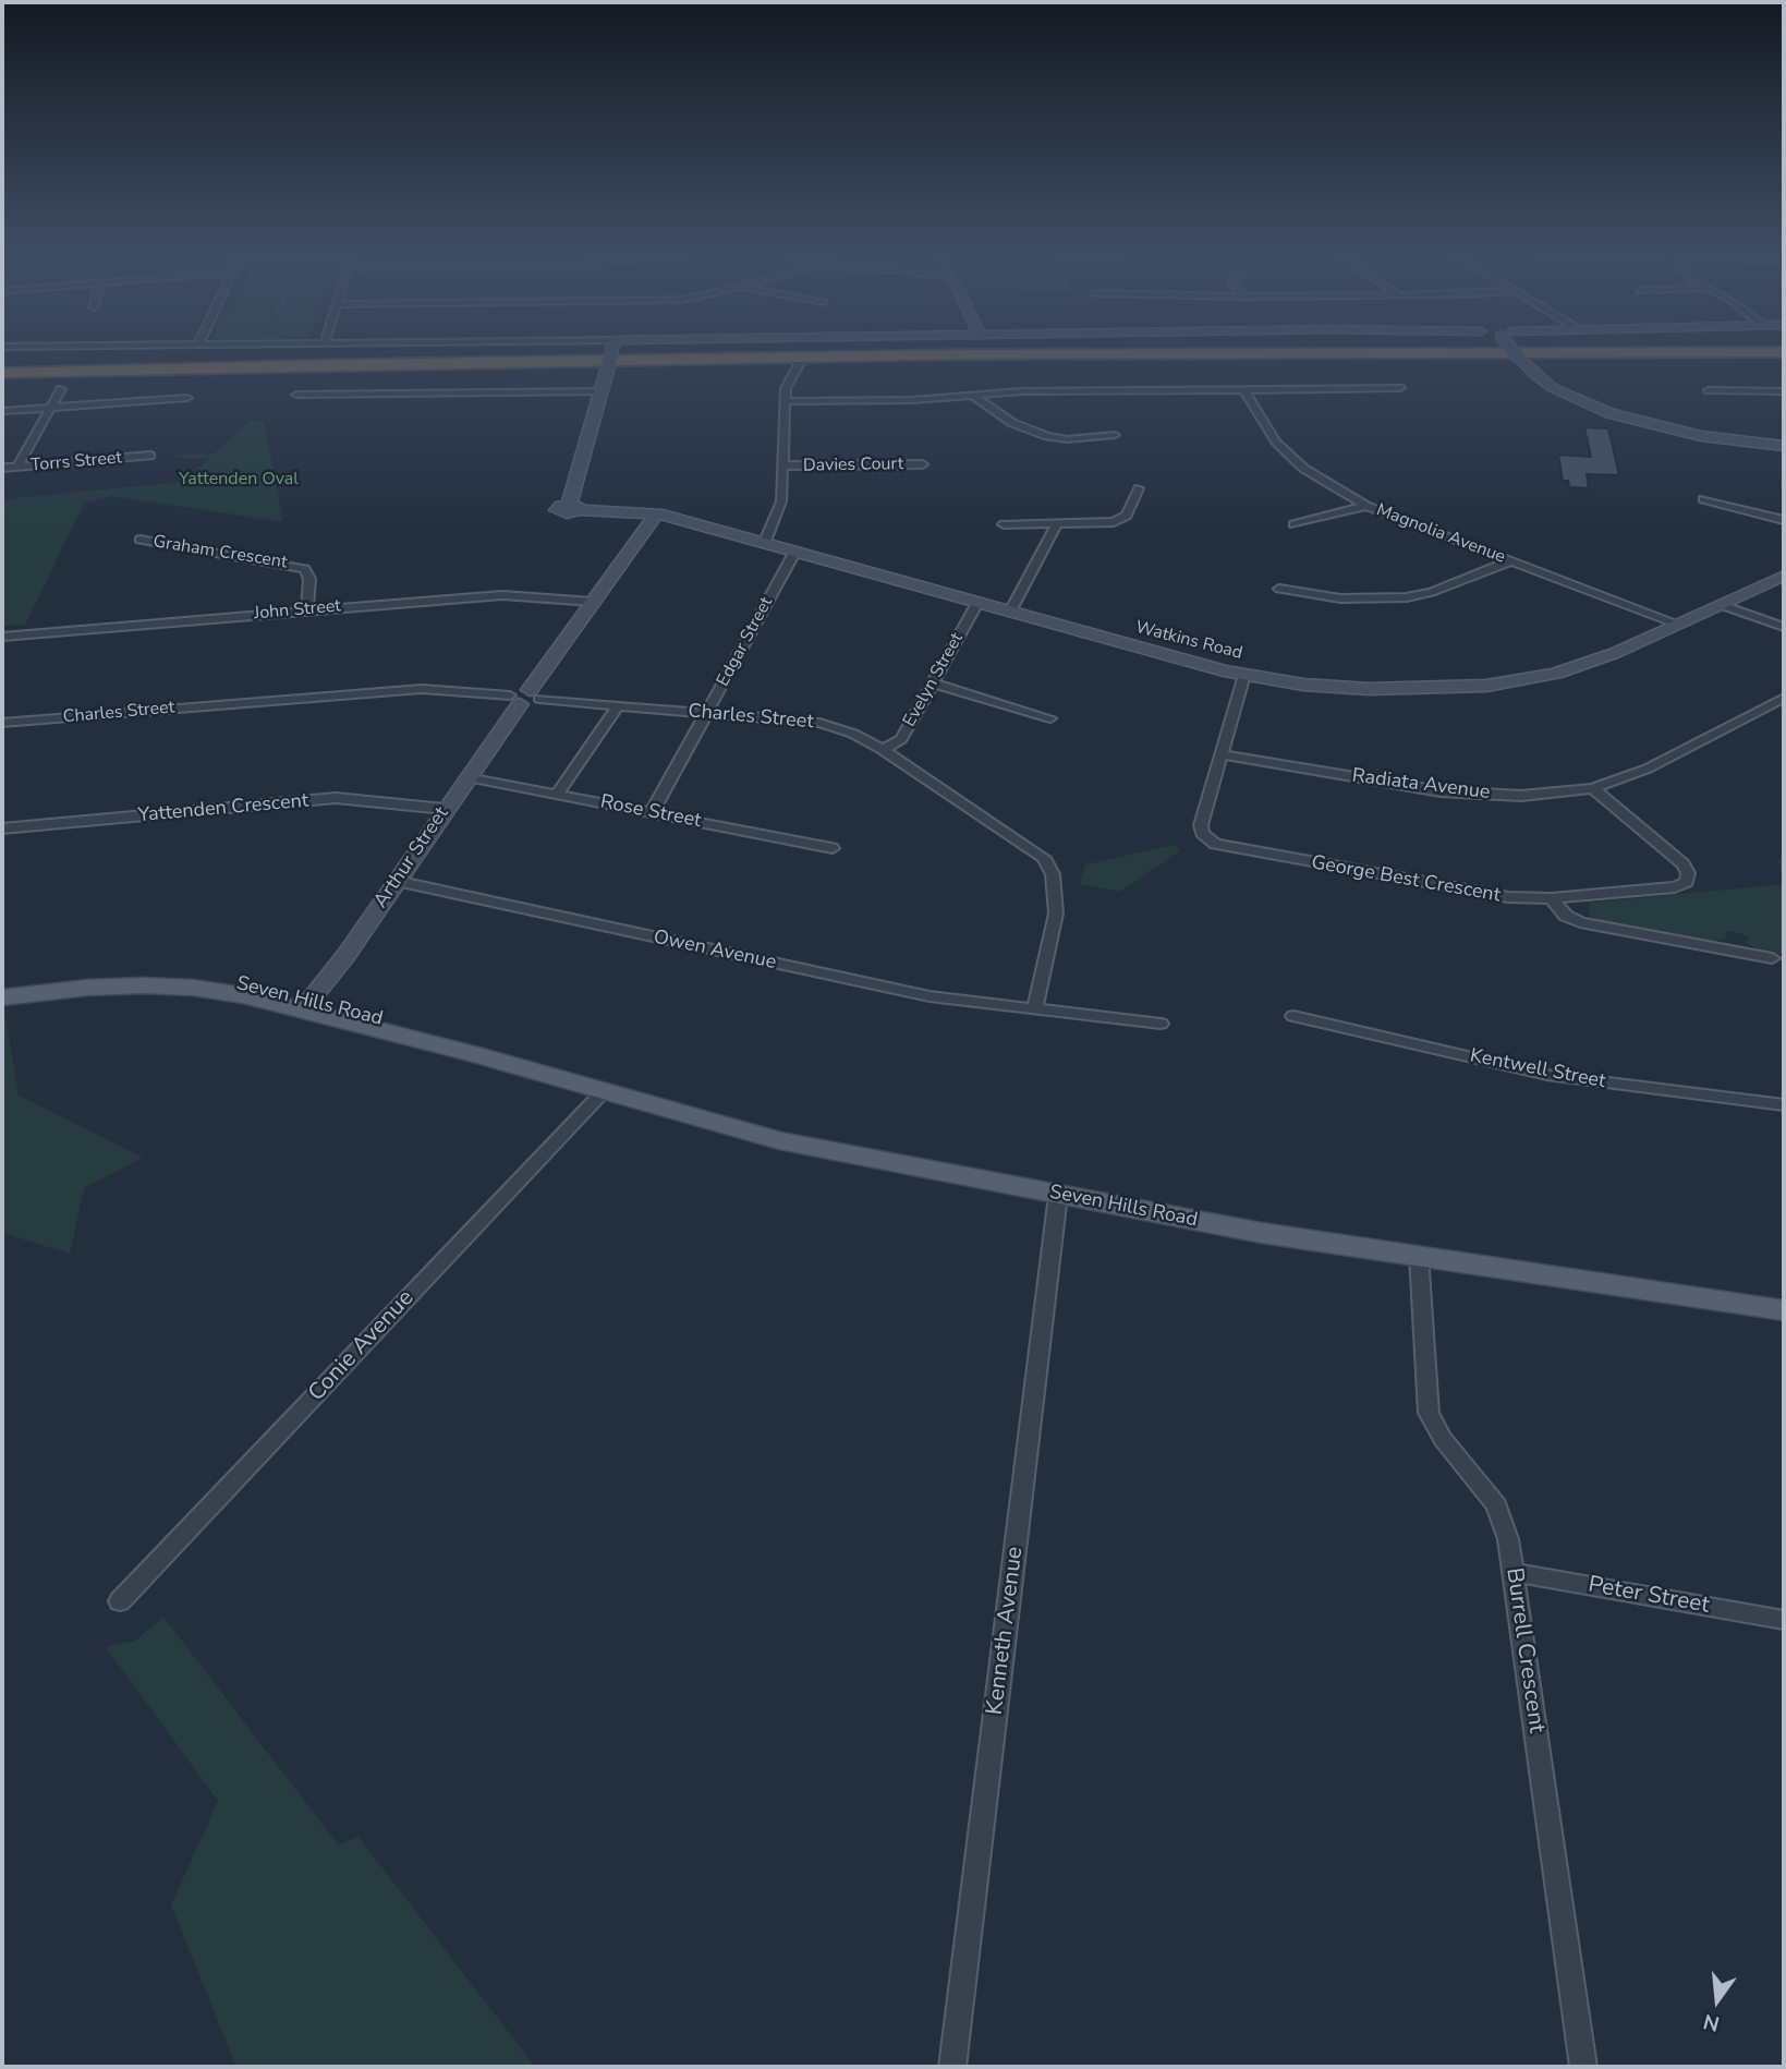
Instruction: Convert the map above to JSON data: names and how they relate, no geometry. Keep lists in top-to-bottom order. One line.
{"streets":{"main road":["Seven Hills Road"],"street":["Torrs Street","Davies Court","Magnolia Avenue","Graham Crescent","John Street","Watkins Road","Edgar Street","Evelyn Street","Charles Street","Radiata Avenue","Yattenden Crescent","Rose Street","Arthur Street","George Best Crescent","Owen Avenue","Kentwell Street","Conie Avenue","Peter Street","Kenneth Avenue","Burrell Crescent"]},"crossings":[["Magnolia Avenue","Watkins Road"],["Graham Crescent","John Street"],["John Street","Arthur Street"],["Watkins Road","Edgar Street"],["Watkins Road","Evelyn Street"],["Watkins Road","Arthur Street"],["Watkins Road","George Best Crescent"],["Edgar Street","Charles Street"],["Edgar Street","Rose Street"],["Evelyn Street","Charles Street"],["Charles Street","Arthur Street"],["Charles Street","Owen Avenue"],["Radiata Avenue","George Best Crescent"],["Yattenden Crescent","Arthur Street"],["Rose Street","Arthur Street"],["Arthur Street","Owen Avenue"],["Arthur Street","Seven Hills Road"],["Seven Hills Road","Conie Avenue"],["Seven Hills Road","Kenneth Avenue"],["Seven Hills Road","Burrell Crescent"],["Peter Street","Burrell Crescent"]],"parks":["Yattenden Oval"],"north":"bottom"}
